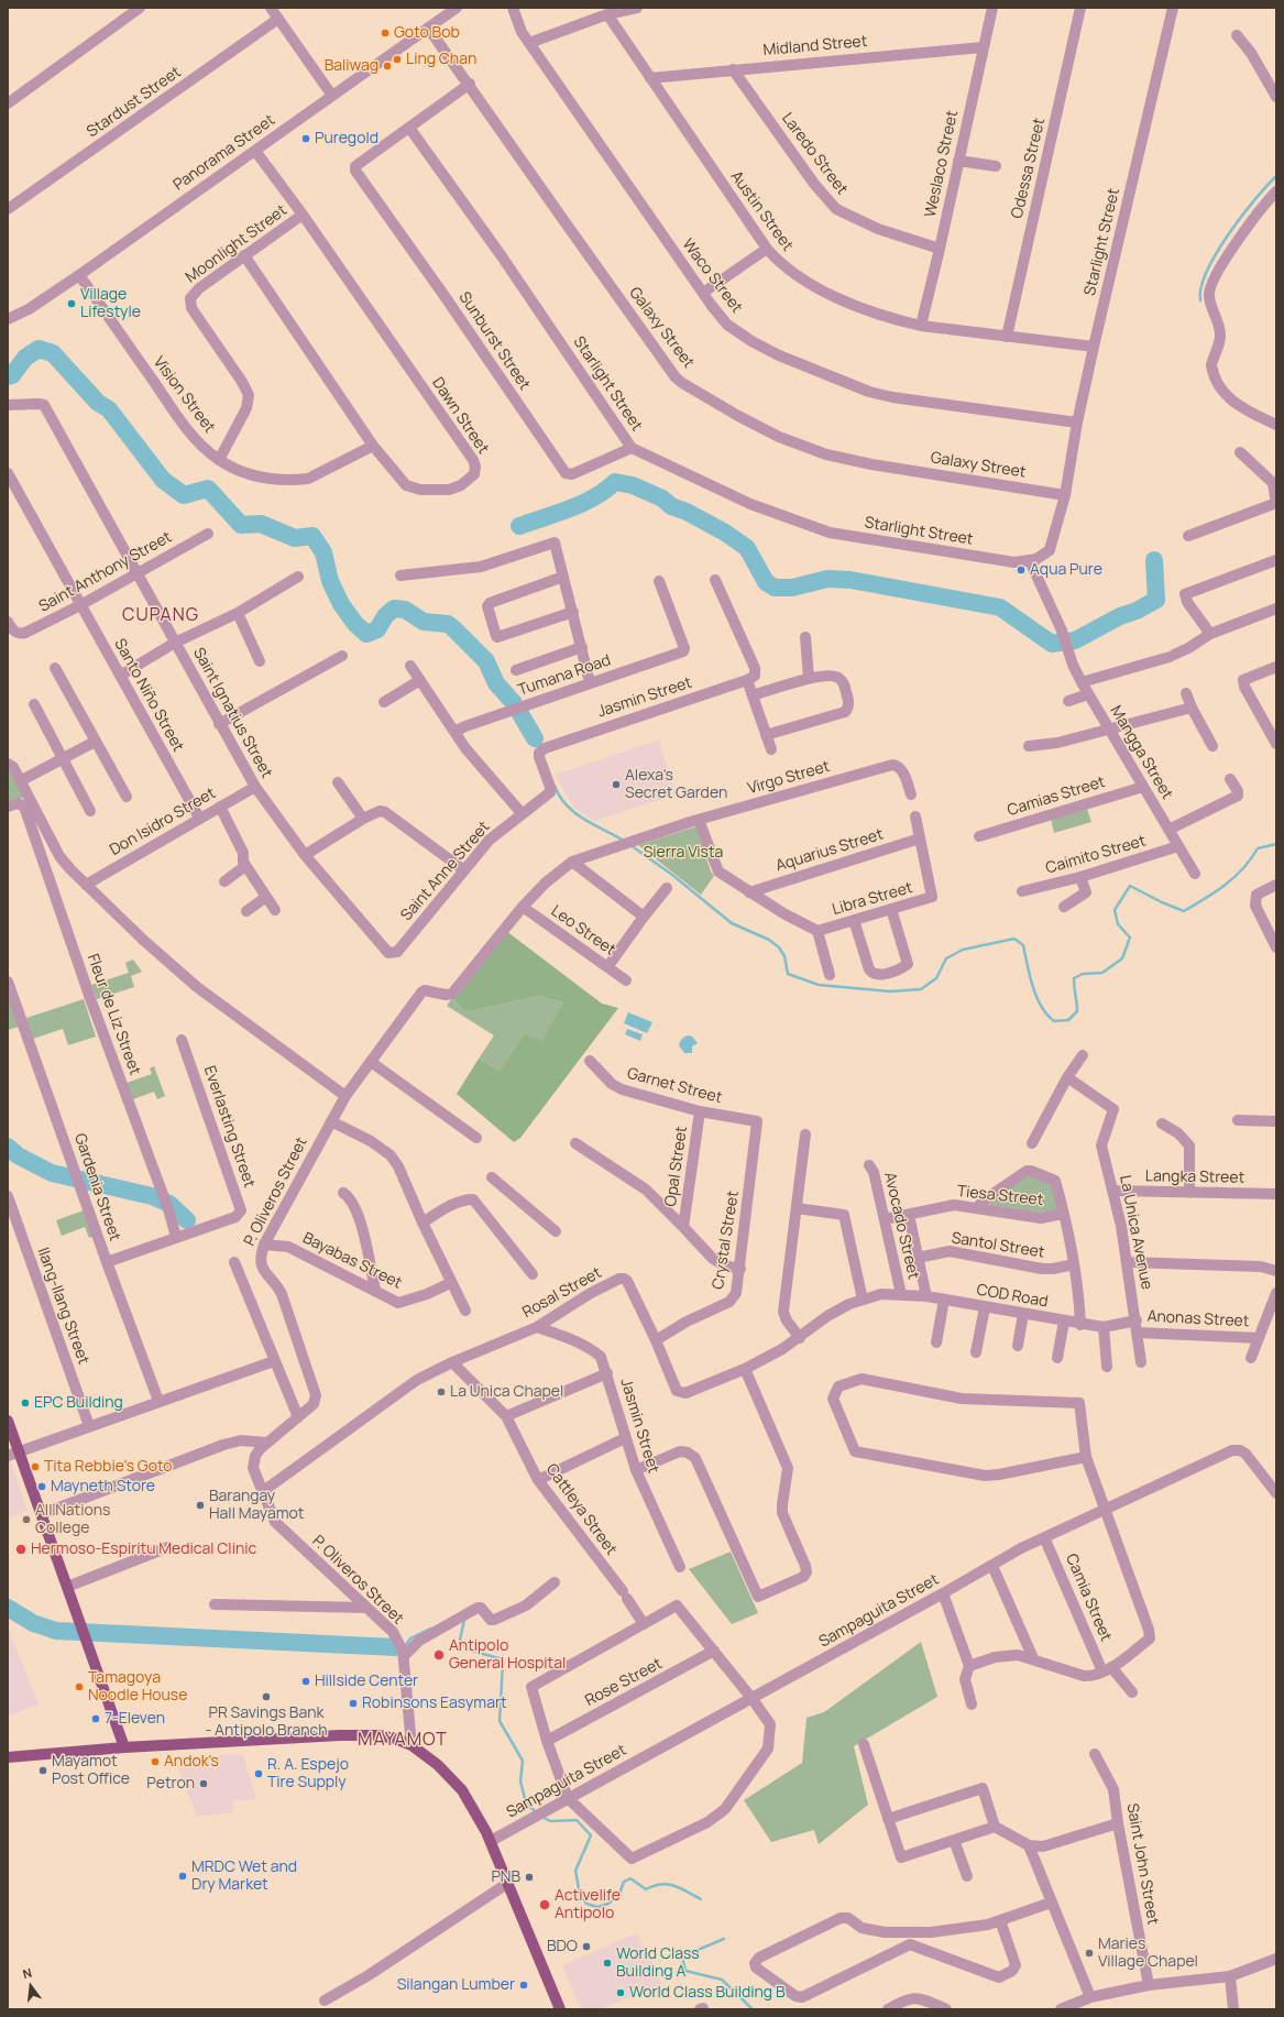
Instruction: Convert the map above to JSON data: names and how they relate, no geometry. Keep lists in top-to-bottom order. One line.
{"streets":{"street":["Midland Street","Stardust Street","Panorama Street","Laredo Street","Weslaco Street","Odessa Street","Austin Street","Starlight Street","Moonlight Street","Waco Street","Galaxy Street","Sunburst Street","Vision Street","Dawn Street","Saint Anthony Street","Tumana Road","Santo Niño Street","Jasmin Street","Saint Ignatius Street","Mangga Street","Virgo Street","Camias Street","Don Isidro Street","Aquarius Street","Caimito Street","Saint Anne Street","Libra Street","Leo Street","Fleur de Liz Street","Garnet Street","Everlasting Street","Opal Street","Langka Street","Gardenia Street","P. Oliveros Street","Tiesa Street","Avocado Street","La Unica Avenue","Crystal Street","Santol Street","Bayabas Street","Rosal Street","COD Road","Ilang-Ilang Street","Anonas Street","Cattleya Street","Camia Street","Sampaguita Street","Rose Street","Saint John Street"]},"crossings":[["Midland Street","Laredo Street"],["Midland Street","Weslaco Street"],["Midland Street","Austin Street"],["Panorama Street","Galaxy Street"],["Panorama Street","Vision Street"],["Panorama Street","Dawn Street"],["Laredo Street","Weslaco Street"],["Weslaco Street","Austin Street"],["Odessa Street","Austin Street"],["Austin Street","Starlight Street"],["Starlight Street","Waco Street"],["Starlight Street","Galaxy Street"],["Starlight Street","Sunburst Street"],["Starlight Street","Mangga Street"],["Moonlight Street","Vision Street"],["Moonlight Street","Dawn Street"],["Vision Street","Dawn Street"],["Saint Anthony Street","Santo Niño Street"],["Saint Anthony Street","Saint Ignatius Street"],["Santo Niño Street","Don Isidro Street"],["Jasmin Street","Saint Anne Street"],["Jasmin Street","Rosal Street"],["Saint Ignatius Street","Don Isidro Street"],["Saint Ignatius Street","Saint Anne Street"],["Mangga Street","Camias Street"],["Mangga Street","Caimito Street"],["Virgo Street","Leo Street"],["Virgo Street","P. Oliveros Street"],["Aquarius Street","Libra Street"],["Fleur de Liz Street","Everlasting Street"],["Garnet Street","Opal Street"],["Garnet Street","Crystal Street"],["Everlasting Street","Gardenia Street"],["Langka Street","La Unica Avenue"],["P. Oliveros Street","Bayabas Street"],["P. Oliveros Street","Rosal Street"],["Tiesa Street","Avocado Street"],["Avocado Street","COD Road"],["La Unica Avenue","COD Road"],["La Unica Avenue","Anonas Street"],["Crystal Street","Rosal Street"],["Rosal Street","COD Road"],["Rosal Street","Cattleya Street"],["Camia Street","Sampaguita Street"]],"districts":["CUPANG","MAYAMOT"],"parks":["Sierra Vista"],"places":["Goto Bob","Ling Chan","Baliwag","Puregold","Village Lifestyle","Aqua Pure","Alexa's Secret Garden","La Unica Chapel","EPC Building","Tita Rebbie's Goto","Mayneth Store","Barangay Hall Mayamot","All Nations College","Hermoso-Espiritu Medical Clinic","Antipolo General Hospital","Hillside Center","Tamagoya Noodle House","PR Savings Bank - Antipolo Branch","Robinsons Easymart","7-Eleven","Andok's","Mayamot Post Office","R. A. Espejo Tire Supply","Petron","MRDC Wet and Dry Market","PNB","Activelife Antipolo","BDO","Maries Village Chapel","World Class Building A","Silangan Lumber","World Class Building B"],"north":"top"}
